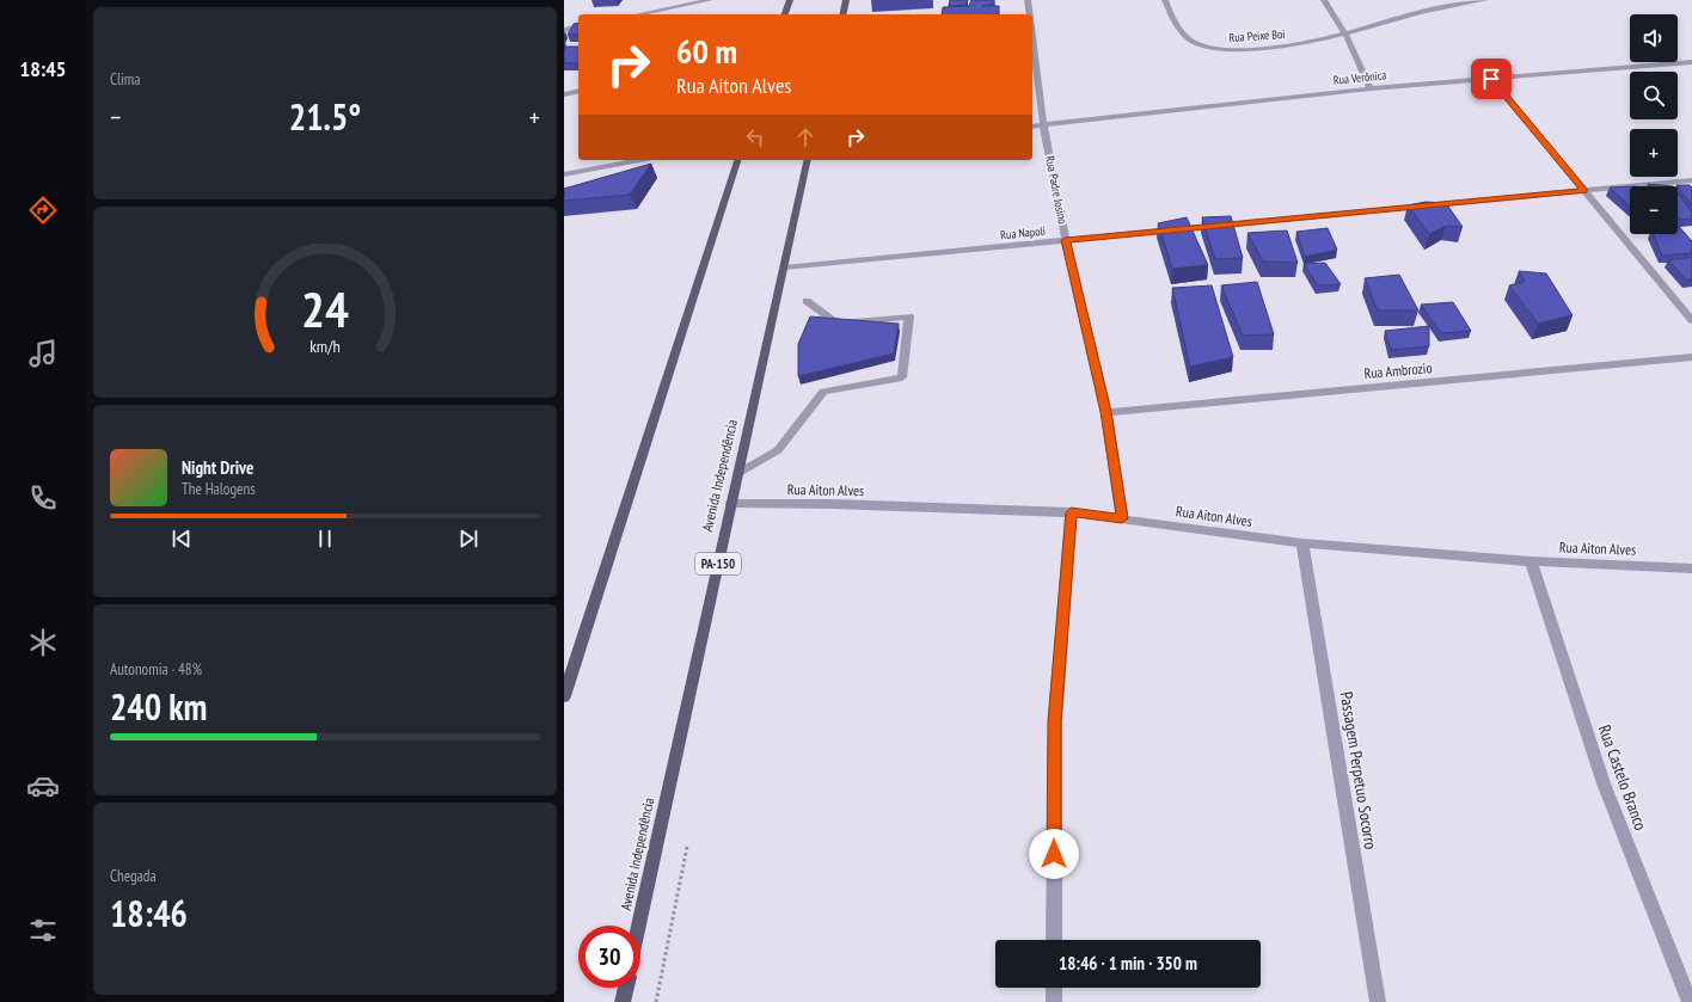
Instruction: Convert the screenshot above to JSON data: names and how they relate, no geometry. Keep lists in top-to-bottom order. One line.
{"streets":{"main road":["Avenida Independência","PA-150"],"street":["Rua Peixe Boi","Rua Verônica","Rua Padre Josino","Rua Napoli","Rua Ambrozio","Rua Aiton Alves","Passagem Perpetuo Socorro","Rua Castelo Branco"]},"crossings":[["Rua Verônica","Rua Padre Josino"],["Rua Padre Josino","Rua Napoli"],["Rua Padre Josino","Rua Ambrozio"],["Rua Padre Josino","Rua Aiton Alves"],["Rua Napoli","Avenida Independência"],["Avenida Independência","Rua Aiton Alves"],["Rua Aiton Alves","Passagem Perpetuo Socorro"],["Rua Aiton Alves","Rua Castelo Branco"]],"page":{"tabs":"18:45","tile":["Clima",["Autonomia · 48%","240 km"],["Chegada","18:46"]],"map_buttons":["+","−"],"turn":["60 m","Rua Aiton Alves"],"heat":["−","21.5°","+"],"song":["Night Drive","The Halogens"],"limit":"30","trip":"18:46 · 1 min · 350 m","gauge":["24","km/h"]}}
